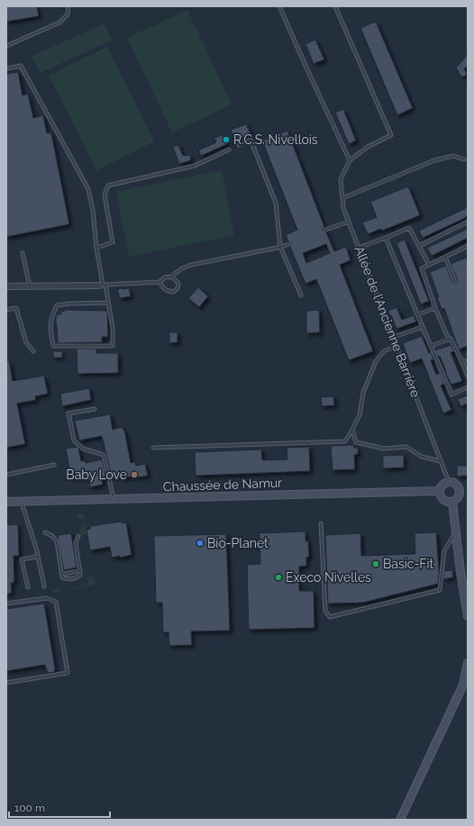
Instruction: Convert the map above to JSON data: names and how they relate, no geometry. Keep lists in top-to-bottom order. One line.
{"streets":{"main road":["Chaussée de Namur"],"lane":["Allée de l'Ancienne Barrière"]},"crossings":[["Allée de l'Ancienne Barrière","Chaussée de Namur"]],"places":["R.C.S. Nivellois","Baby Love","Bio-Planet","Basic-Fit","Execo Nivelles"],"scale_bar":"100 m"}
